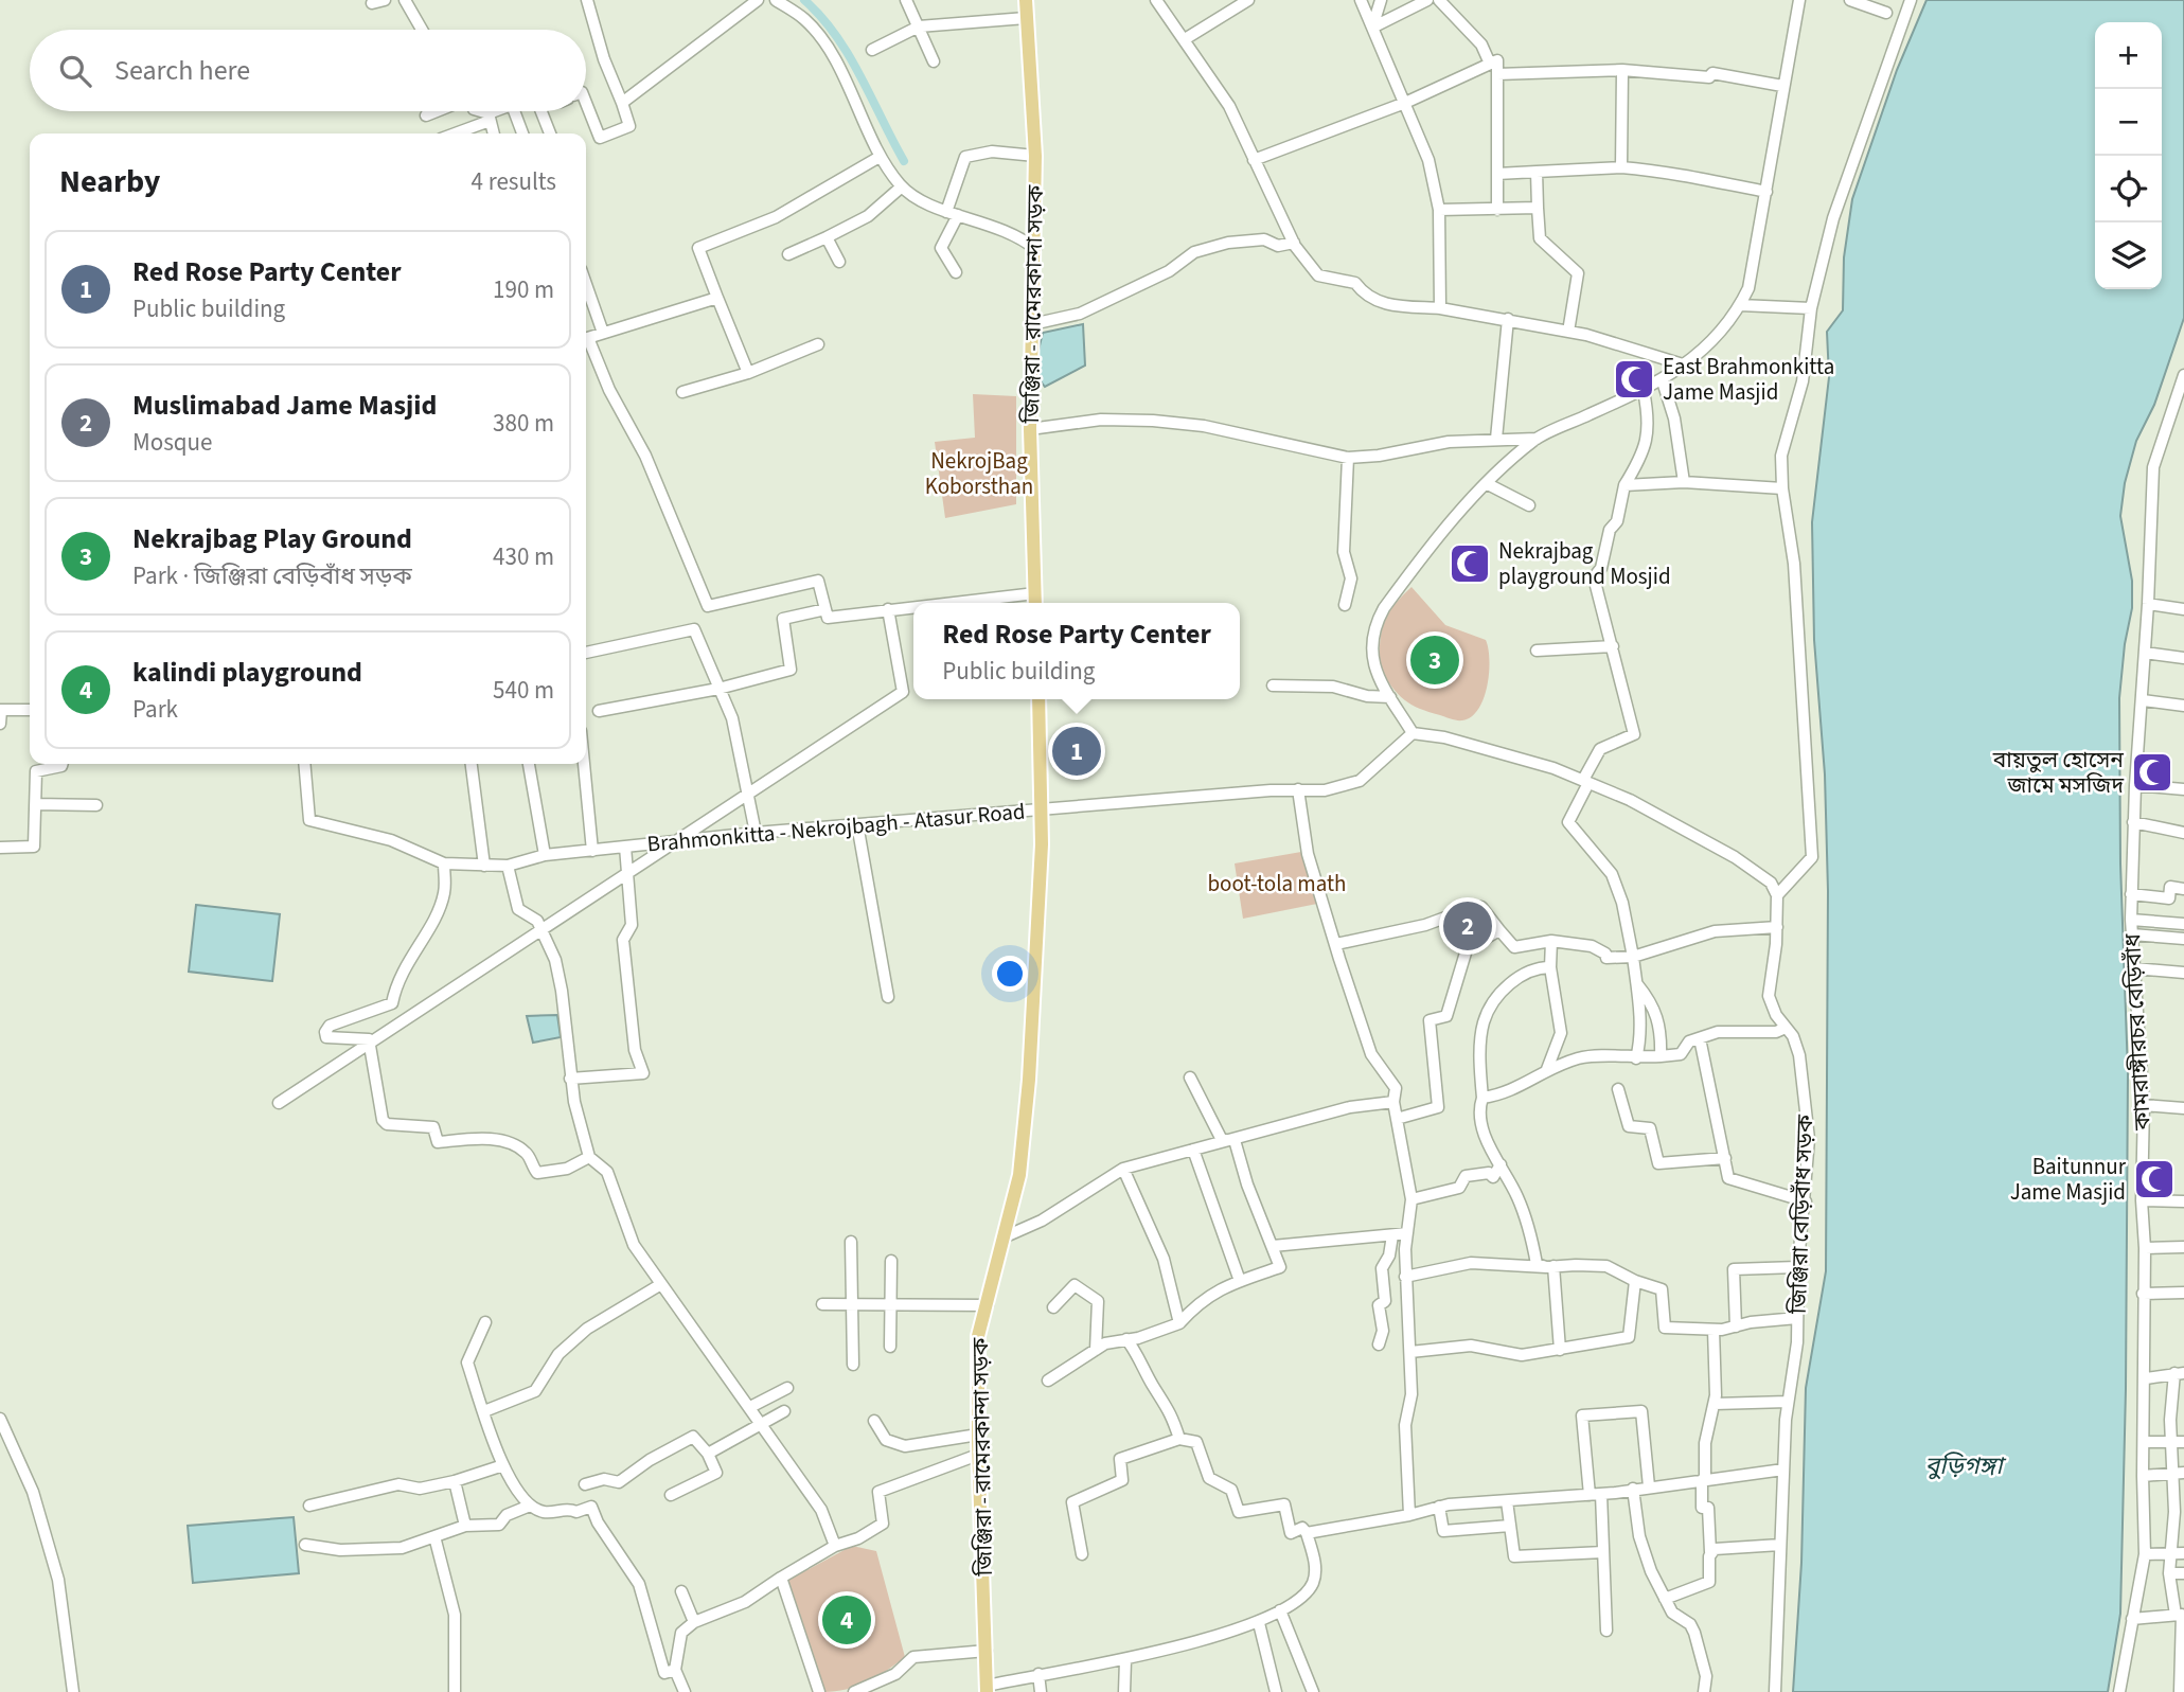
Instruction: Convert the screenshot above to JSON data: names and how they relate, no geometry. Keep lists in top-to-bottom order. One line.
{"streets":{"main road":["জিঞ্জিরা - রামেরকান্দা সড়ক"],"street":["Brahmonkitta - Nekrojbagh - Atasur Road","কামরাঙ্গীরচর বেড়িবাঁধ","জিঞ্জিরা বেড়িবাঁধ সড়ক"]},"crossings":[["জিঞ্জিরা - রামেরকান্দা সড়ক","Brahmonkitta - Nekrojbagh - Atasur Road"]],"water":["বুড়িগঙ্গা"],"parks":["NekrojBag Koborsthan","boot-tola math"],"places":{"mosque":["East Brahmonkitta Jame Masjid","Nekrajbag playground Mosjid","বায়তুল হোসেন জামে মসজিদ","Baitunnur Jame Masjid"]},"page":{"map_buttons":["+","−"],"search":"Search here","heading":["Nearby","4 results"],"list":[{"mark":"1","name":"Red Rose Party Center","note":"Public building","value":"190 m"},{"mark":"2","name":"Muslimabad Jame Masjid","note":"Mosque","value":"380 m"},{"mark":"3","name":"Nekrajbag Play Ground","note":"Park · জিঞ্জিরা বেড়িবাঁধ সড়ক","value":"430 m"},{"mark":"4","name":"kalindi playground","note":"Park","value":"540 m"}],"popup":["Red Rose Party Center","Public building"],"pins":["3","1","2","4"]}}
